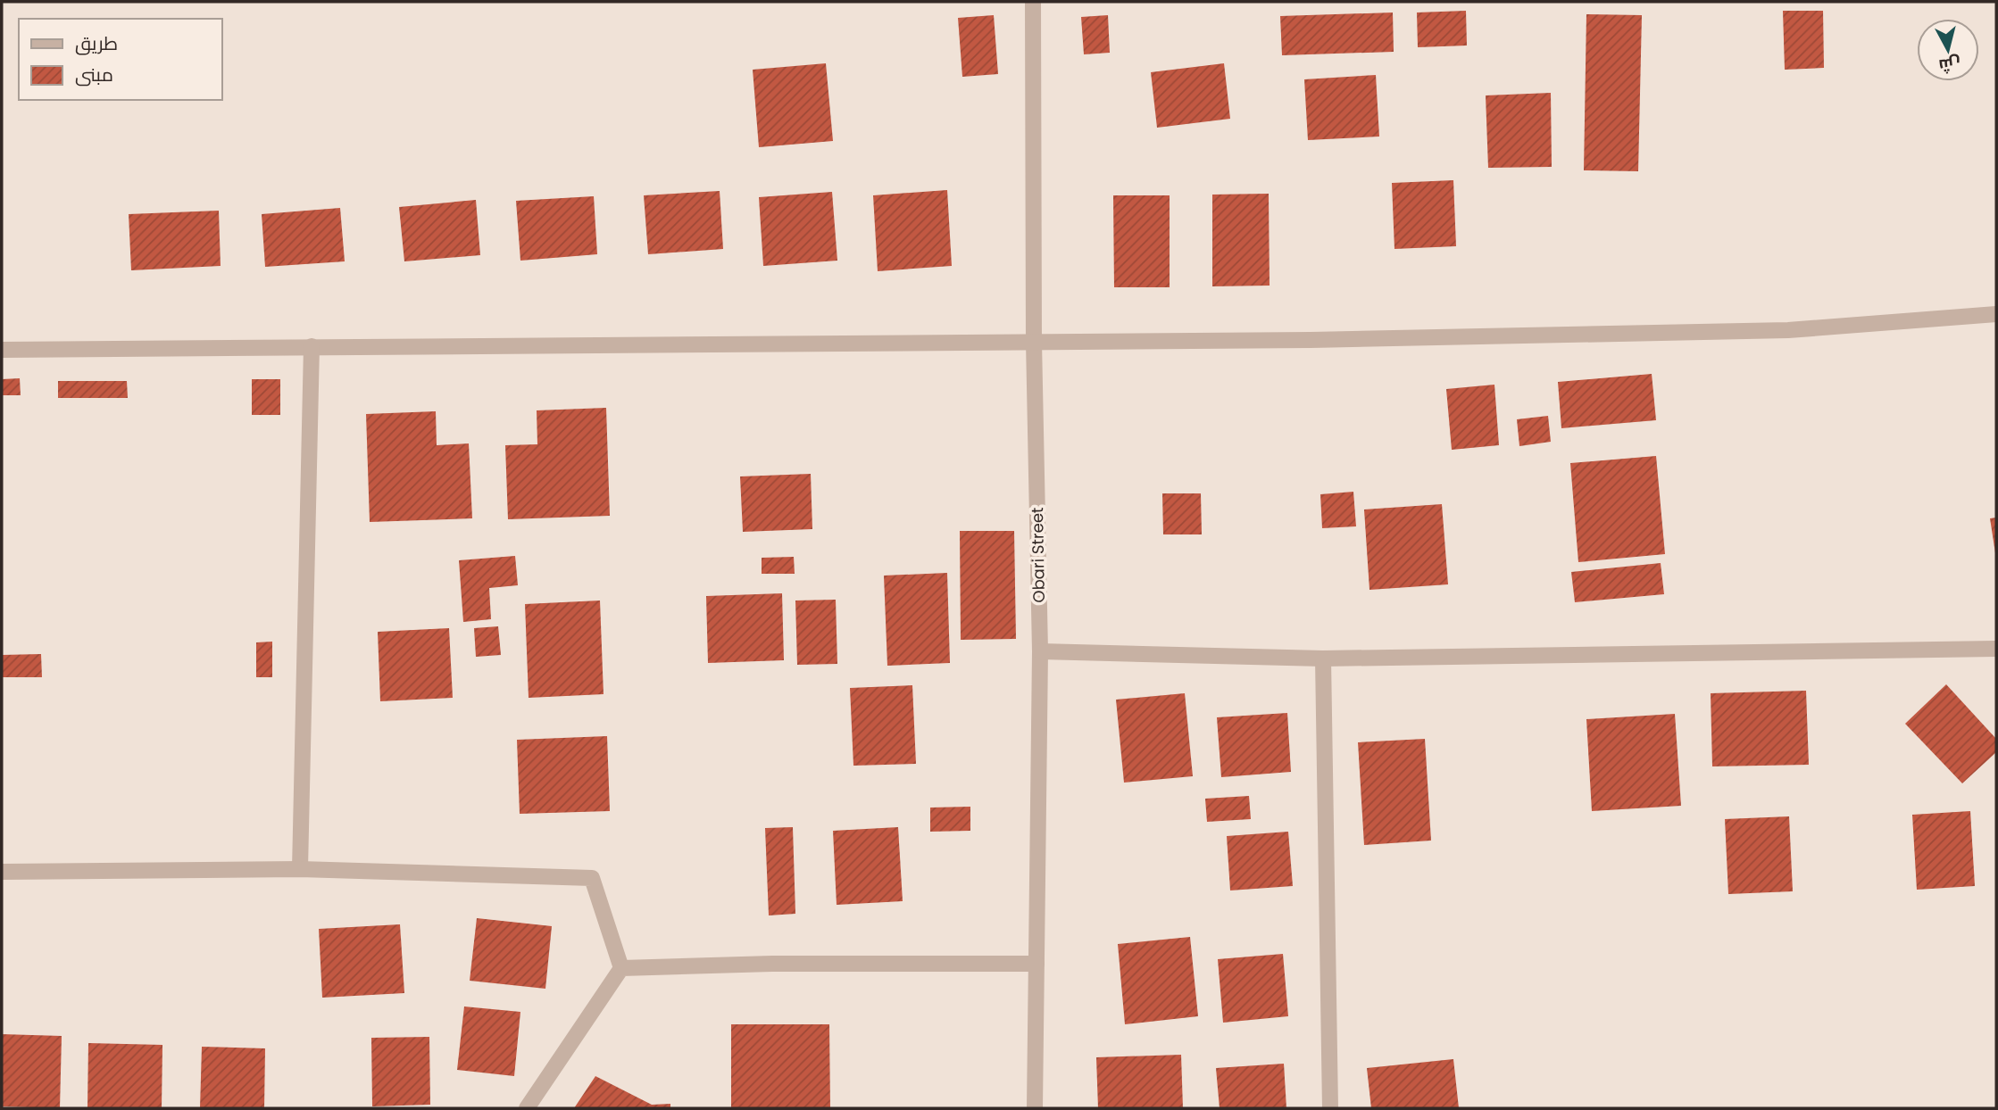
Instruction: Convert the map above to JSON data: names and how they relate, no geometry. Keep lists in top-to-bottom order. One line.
{"streets":{"street":["Obari Street"]},"legend":["طريق","مبنى"],"north":"bottom"}
